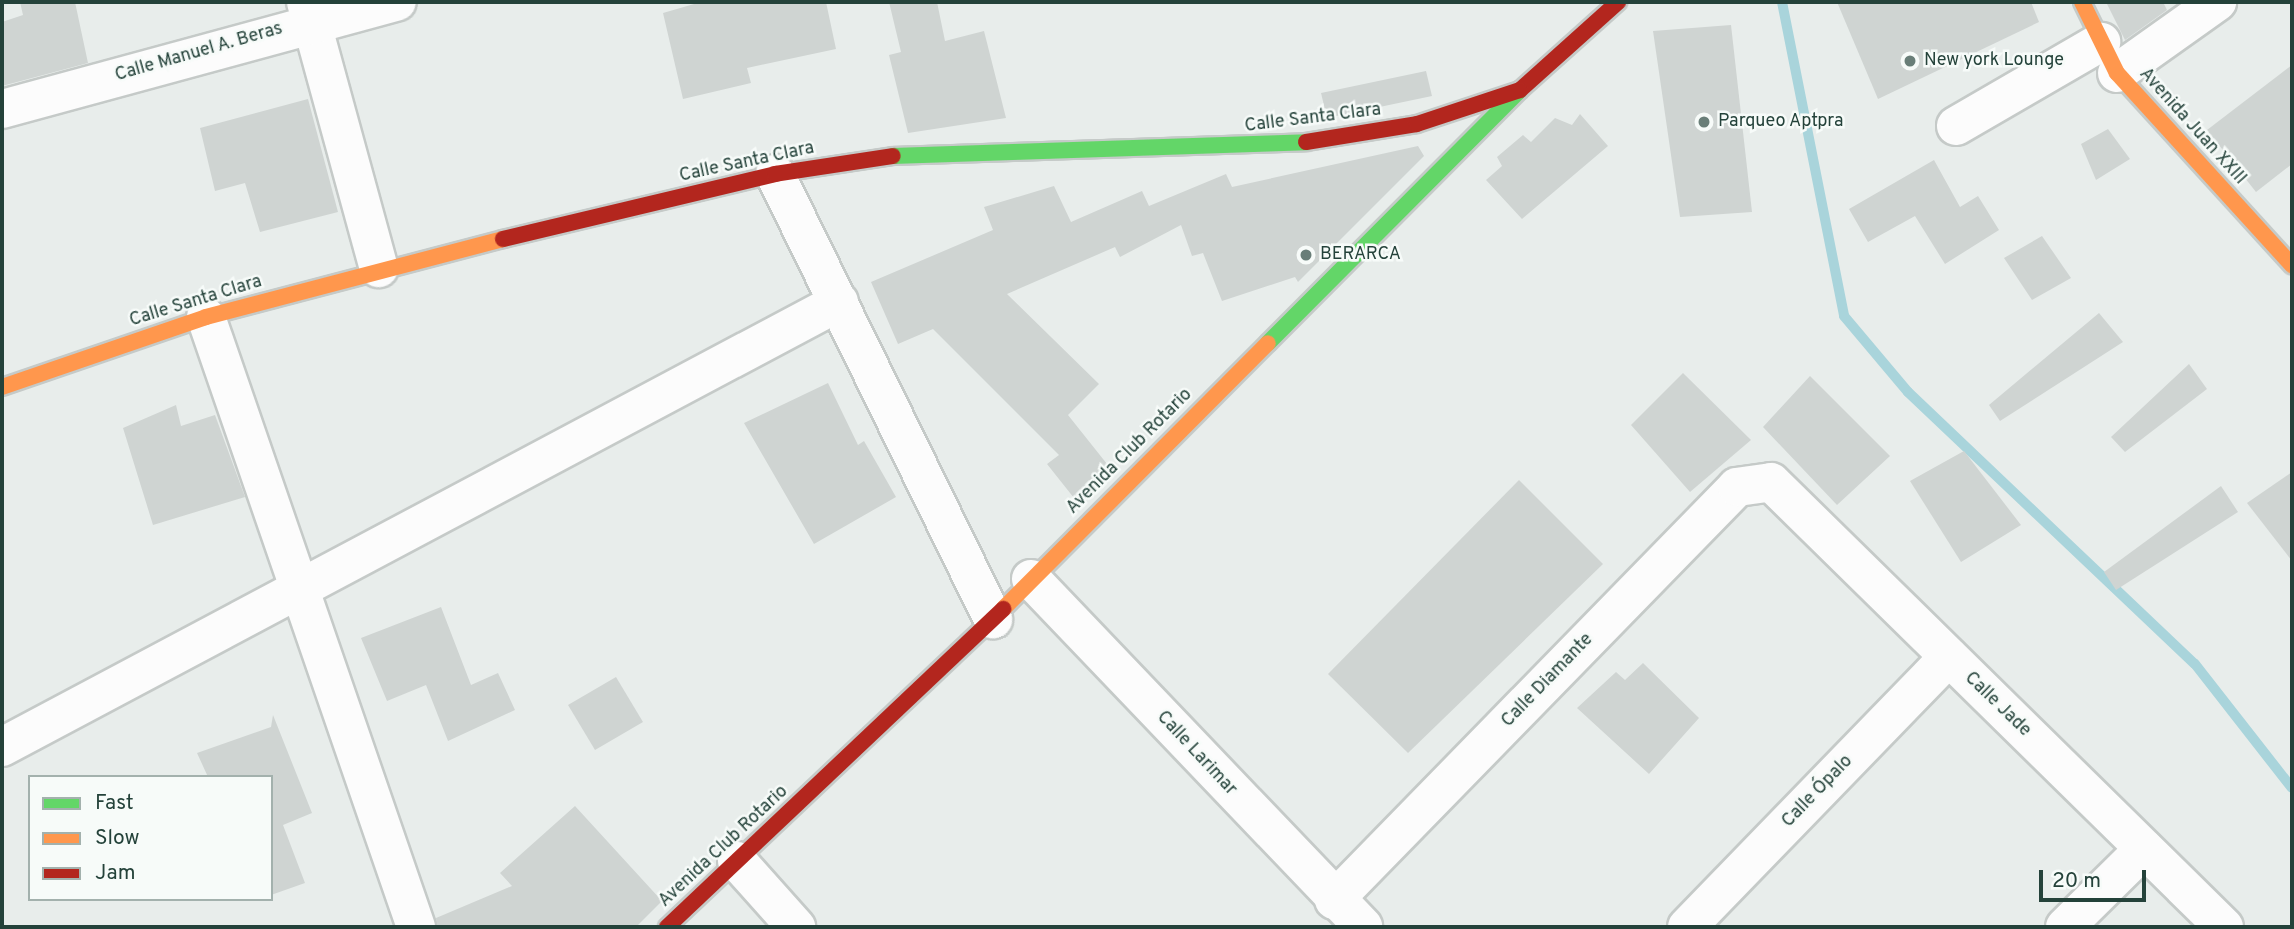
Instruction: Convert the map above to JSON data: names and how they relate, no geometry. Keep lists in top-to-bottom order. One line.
{"streets":{"main road":["Calle Santa Clara","Avenida Juan XXIII","Avenida Club Rotario"],"street":["Calle Manuel A. Beras","Calle Diamante","Calle Jade","Calle Larimar","Calle Ópalo"]},"crossings":[["Calle Santa Clara","Avenida Club Rotario"],["Avenida Club Rotario","Calle Larimar"],["Calle Diamante","Calle Jade"],["Calle Diamante","Calle Larimar"],["Calle Jade","Calle Ópalo"]],"places":["New york Lounge","Parqueo Aptpra","BERARCA"],"legend":["Fast","Slow","Jam"],"scale_bar":"20 m"}
